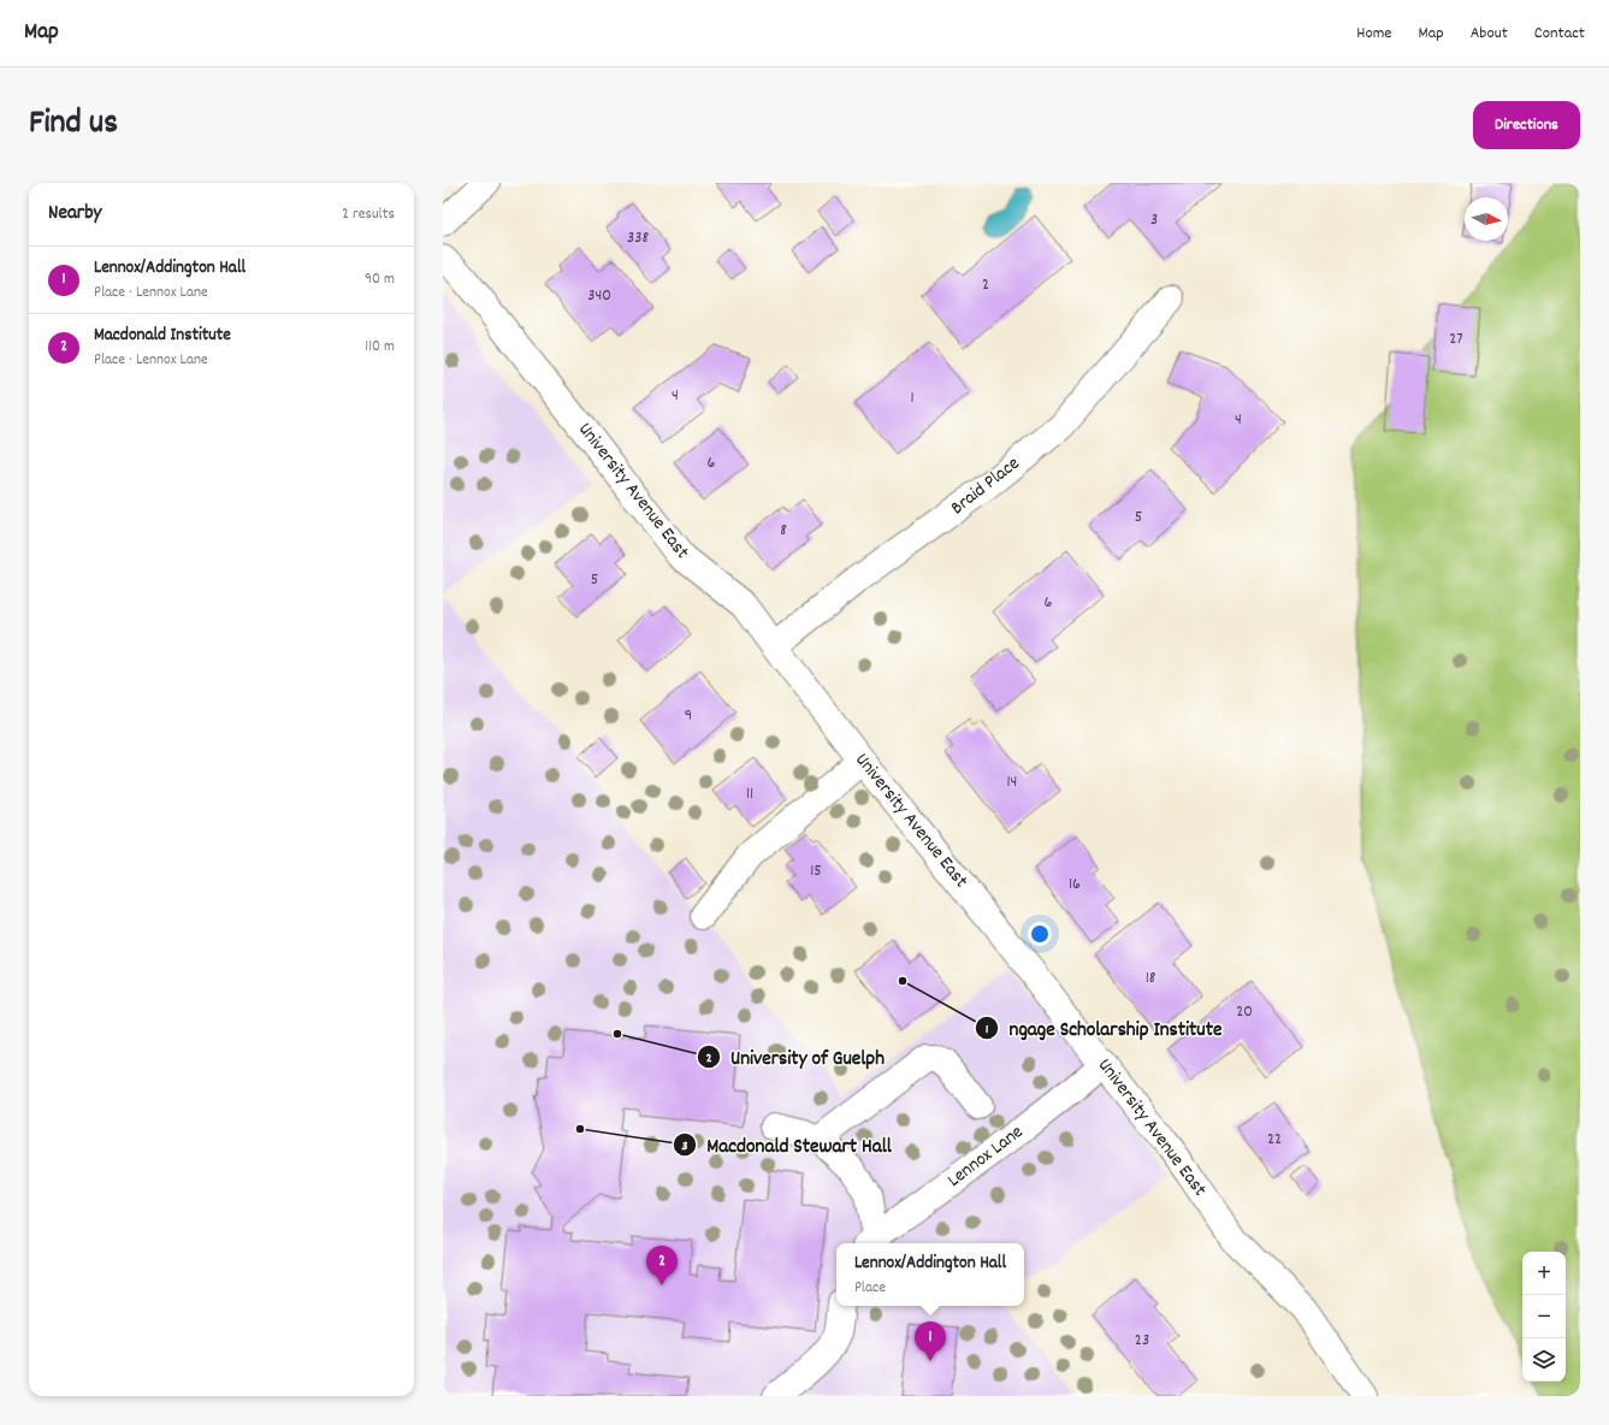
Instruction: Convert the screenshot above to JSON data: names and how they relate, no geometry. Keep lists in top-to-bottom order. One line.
{"streets":{"street":["Braid Place","University Avenue East","Lennox Lane"]},"crossings":[["Braid Place","University Avenue East"],["University Avenue East","Lennox Lane"]],"places":["ngage Scholarship Institute","University of Guelph","Macdonald Stewart Hall"],"house_numbers":["3","338","2","340","27","4","1","4","6","5","8","5","6","9","14","11","15","16","18","20","22","23"],"north":"right","page":{"header":"Map","nav":["Home","Map","About","Contact"],"title":"Find us","buttons":"Directions","heading":["Nearby","2 results"],"list":[{"mark":"1","name":"Lennox/Addington Hall","note":"Place · Lennox Lane","value":"90 m"},{"mark":"2","name":"Macdonald Institute","note":"Place · Lennox Lane","value":"110 m"}],"popup":["Lennox/Addington Hall","Place"],"pins":["2","1"],"map_buttons":["+","−"]}}
